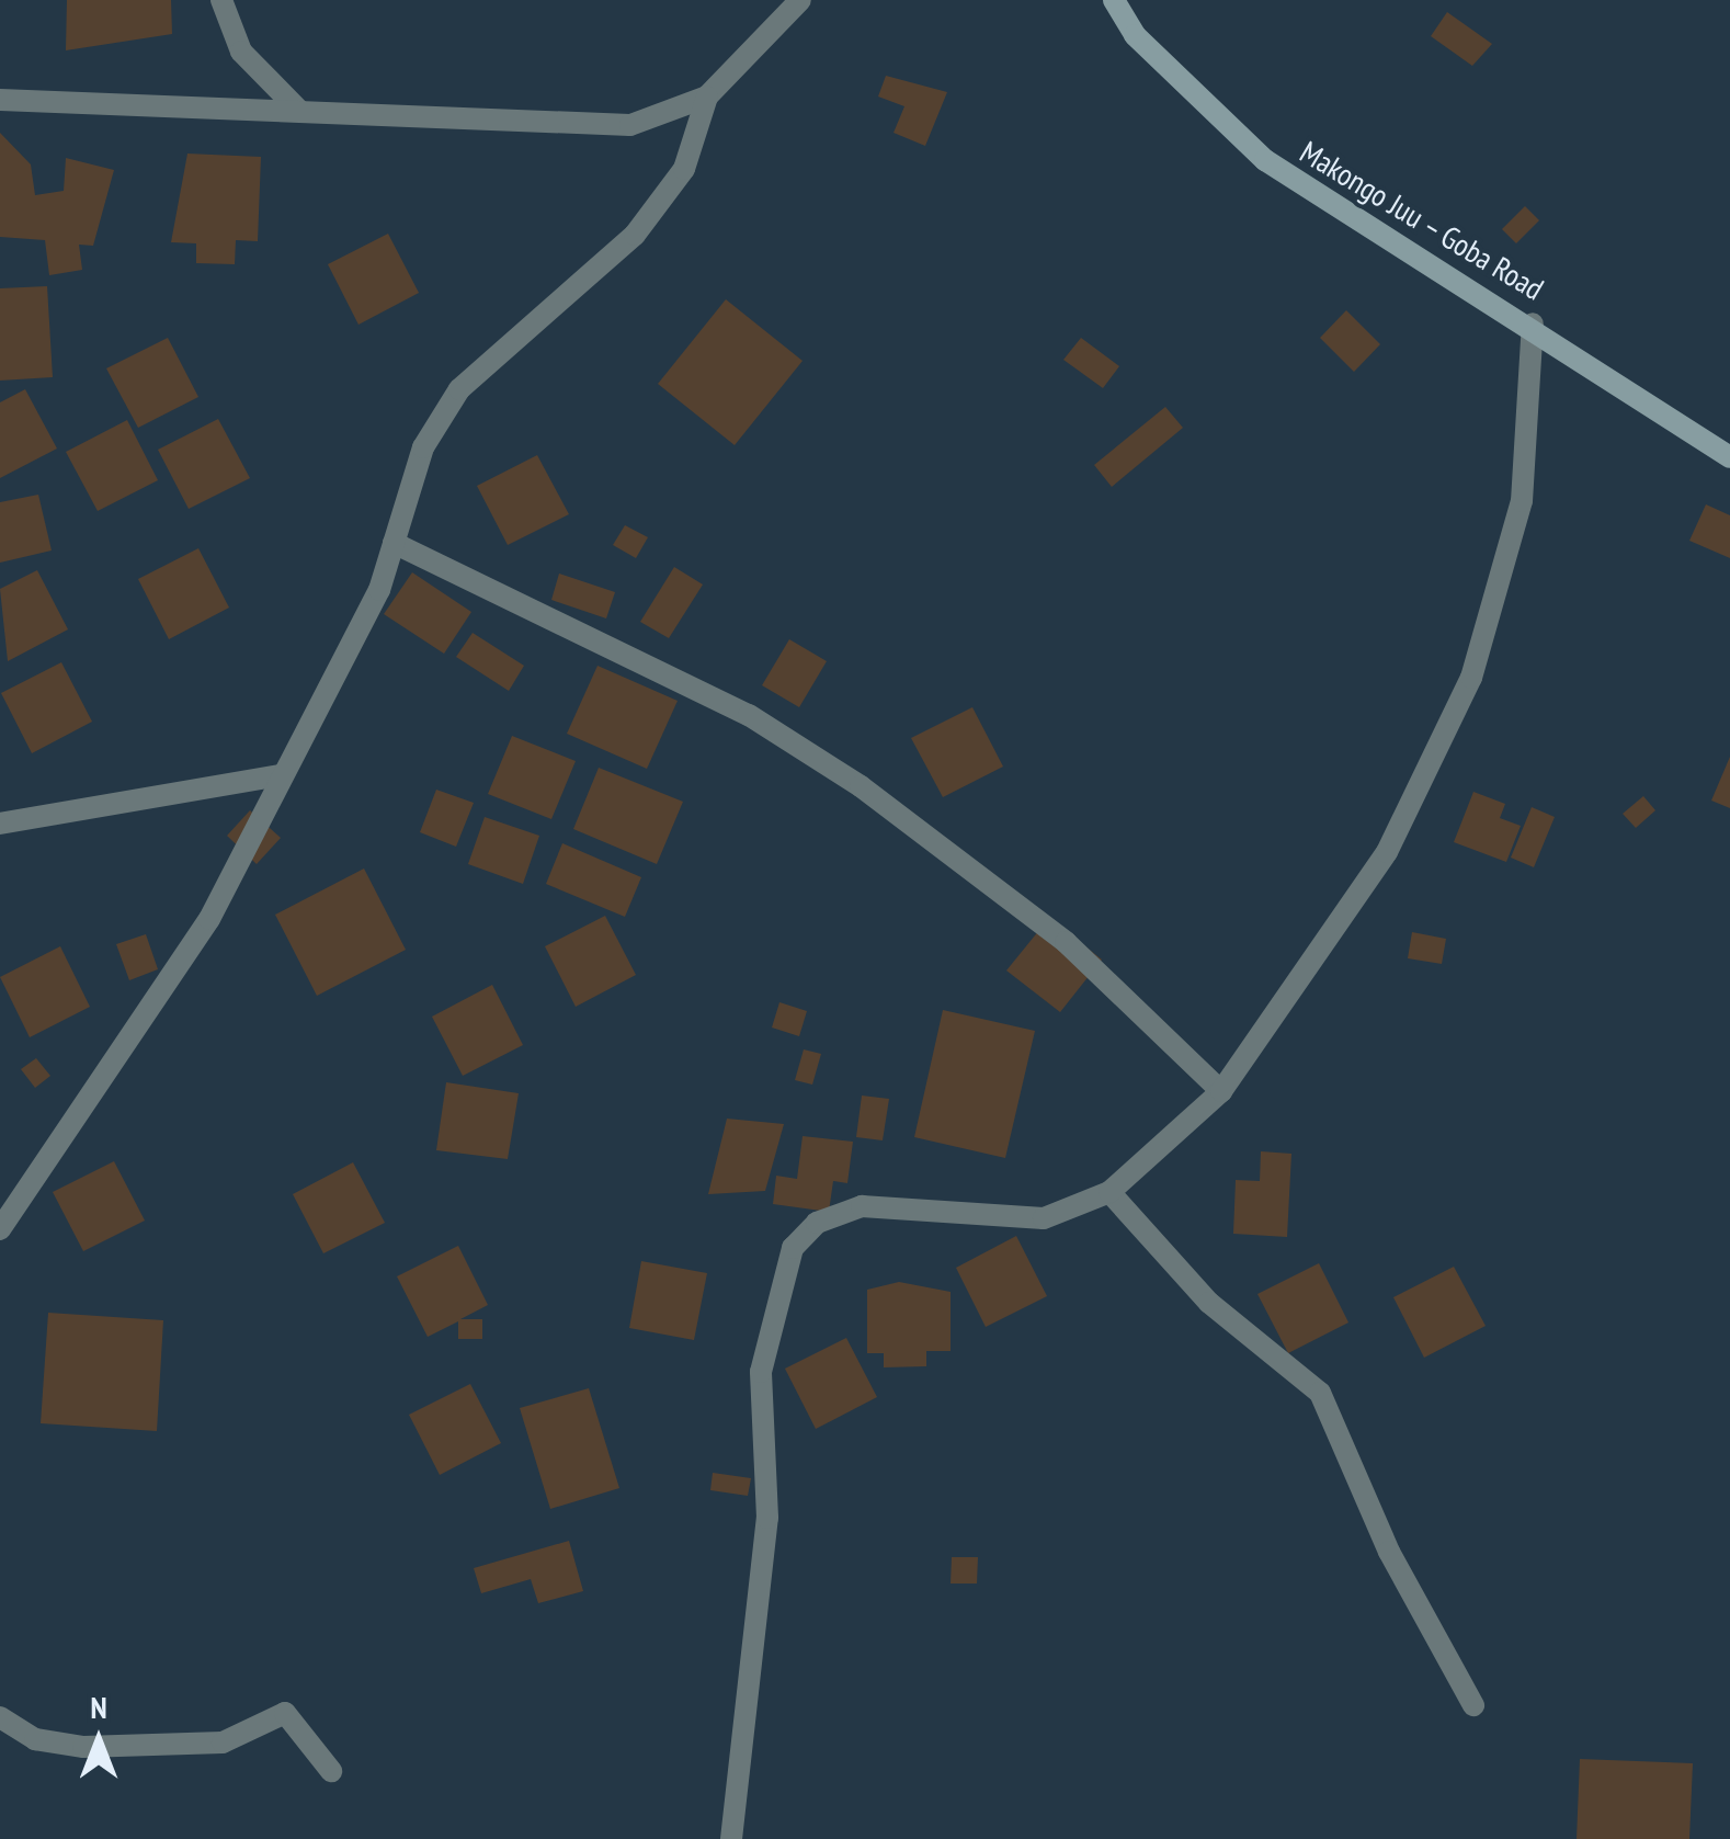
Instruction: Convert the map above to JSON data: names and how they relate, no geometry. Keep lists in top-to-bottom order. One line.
{"streets":{"street":["Makongo Juu – Goba Road"]},"north":"top"}
